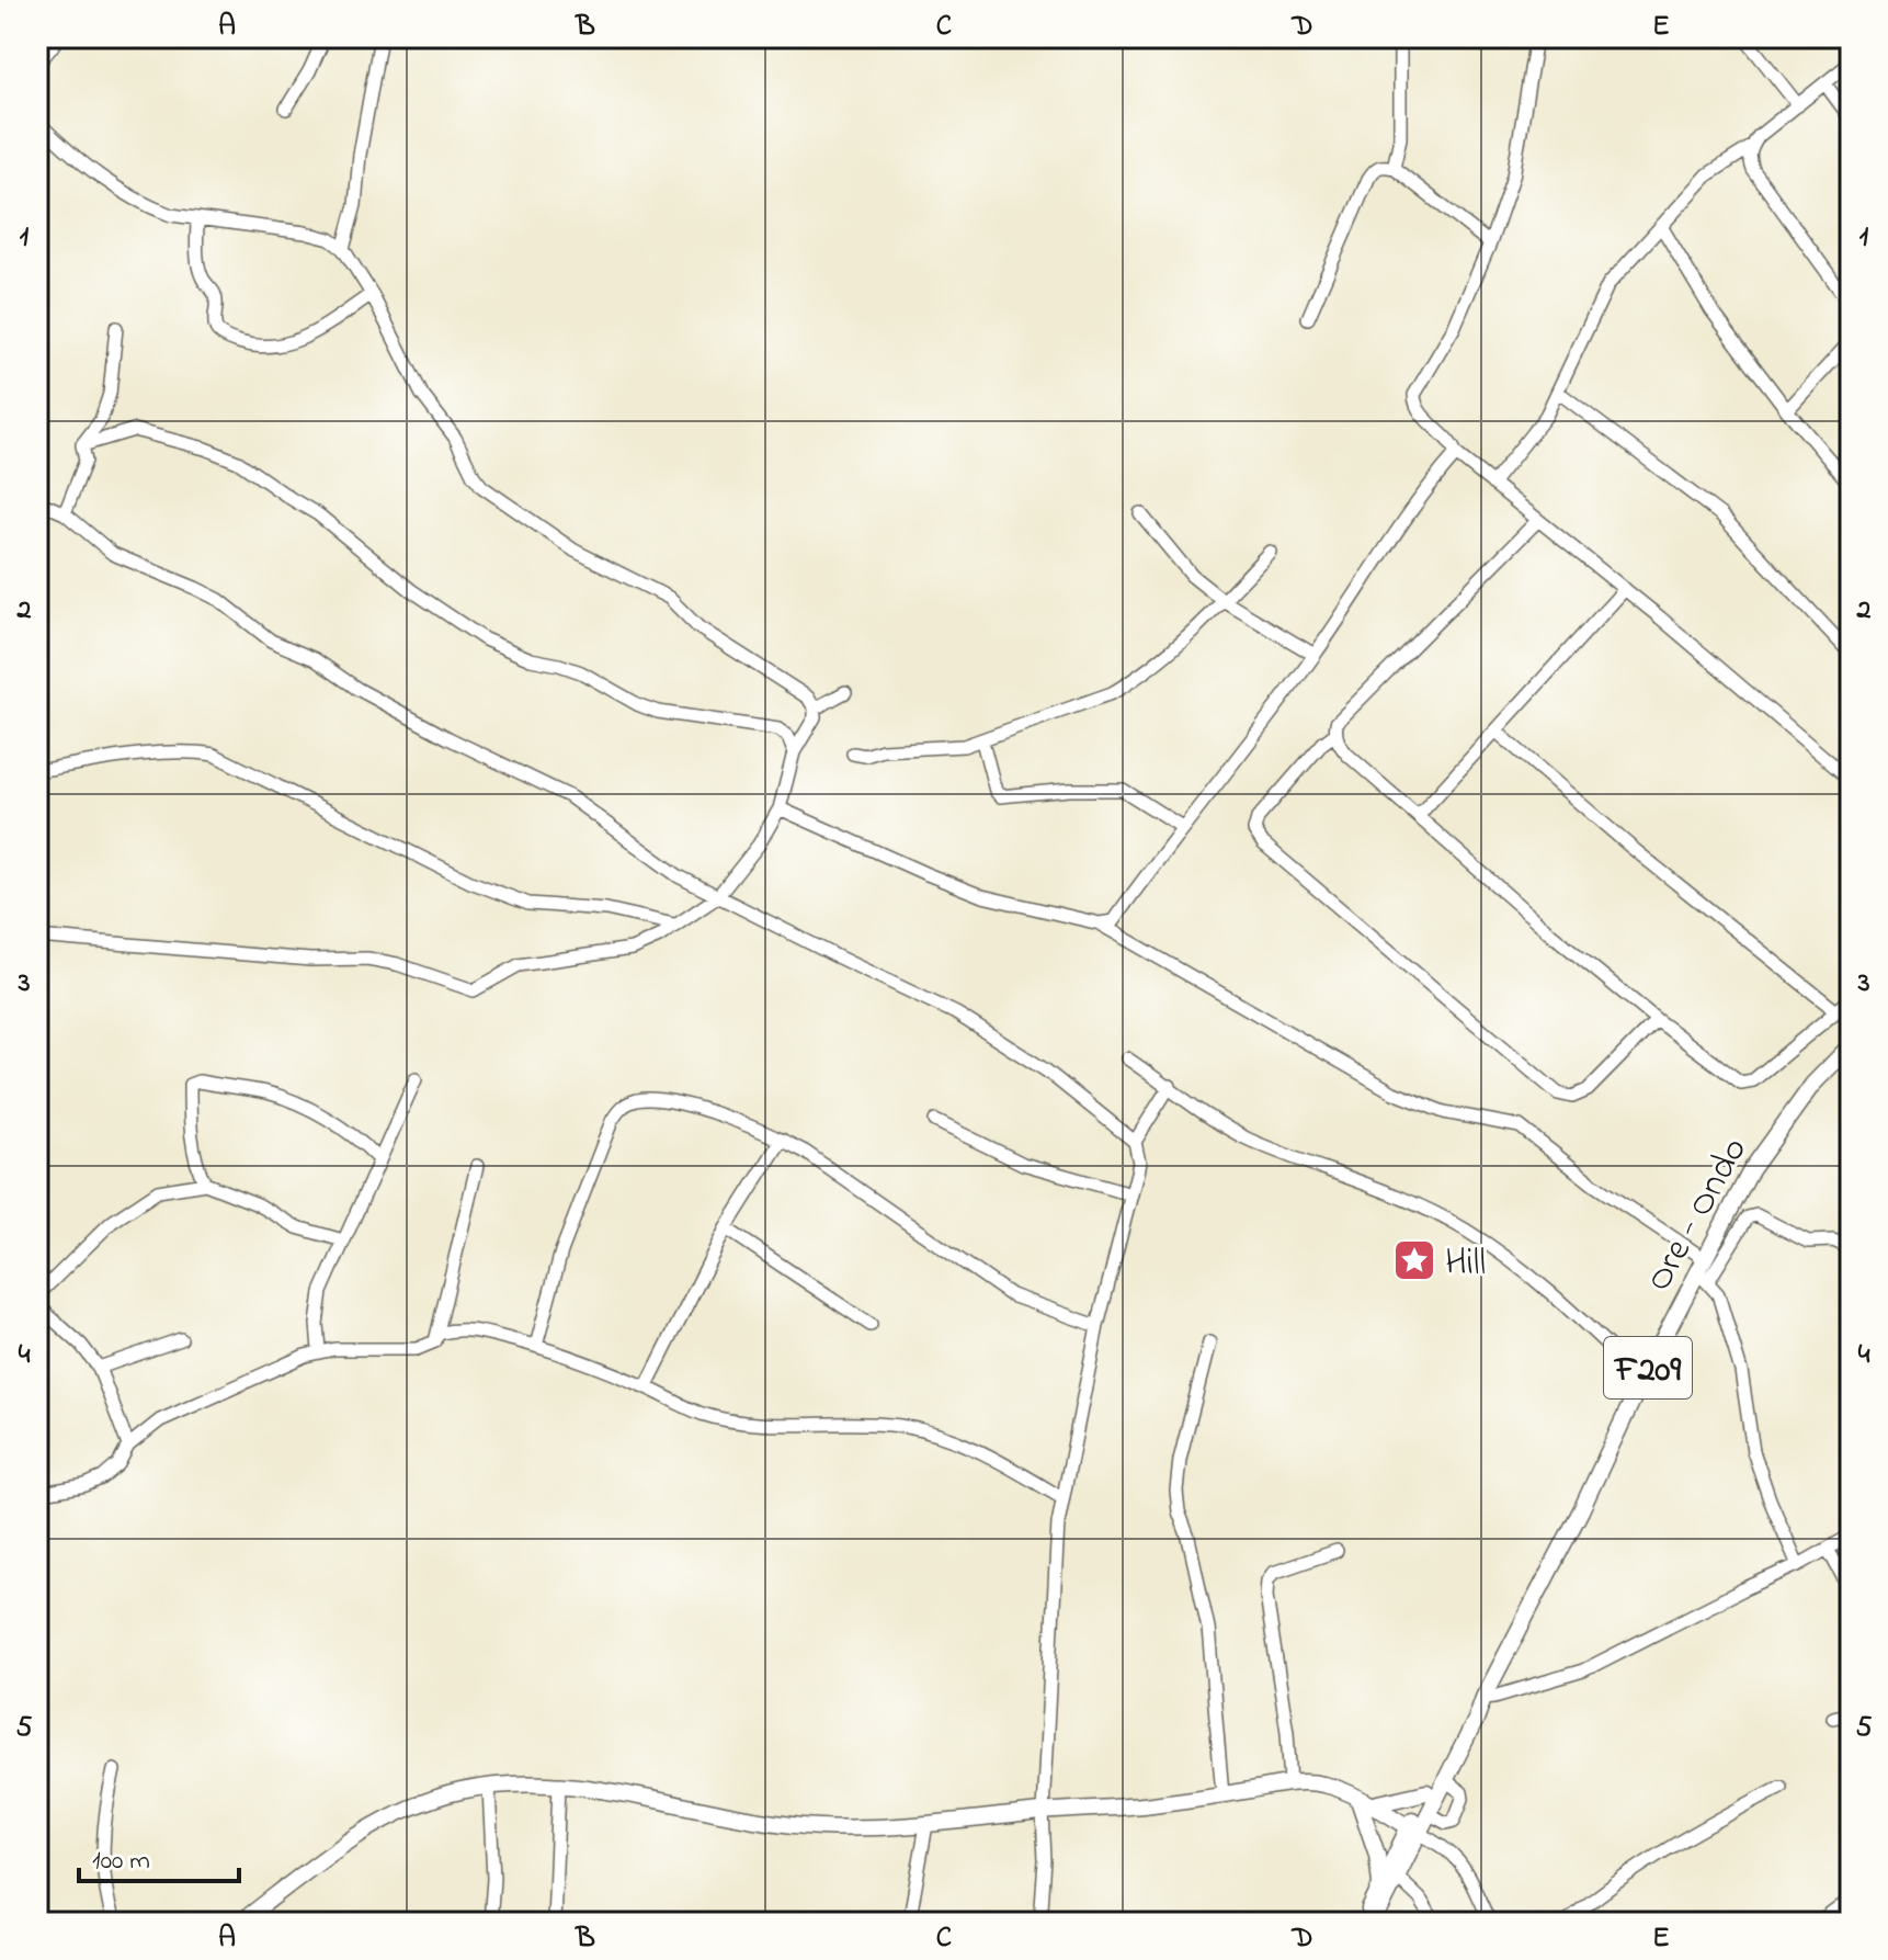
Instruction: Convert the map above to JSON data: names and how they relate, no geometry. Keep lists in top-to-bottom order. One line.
{"streets":{"main road":["Ore - Ondo","F209"]},"crossings":[["Ore - Ondo","F209"]],"places":{"place":["Hill"]},"scale_bar":"100 m","grid":{"columns":["A","B","C","D","E"],"rows":["1","2","3","4","5"]}}
